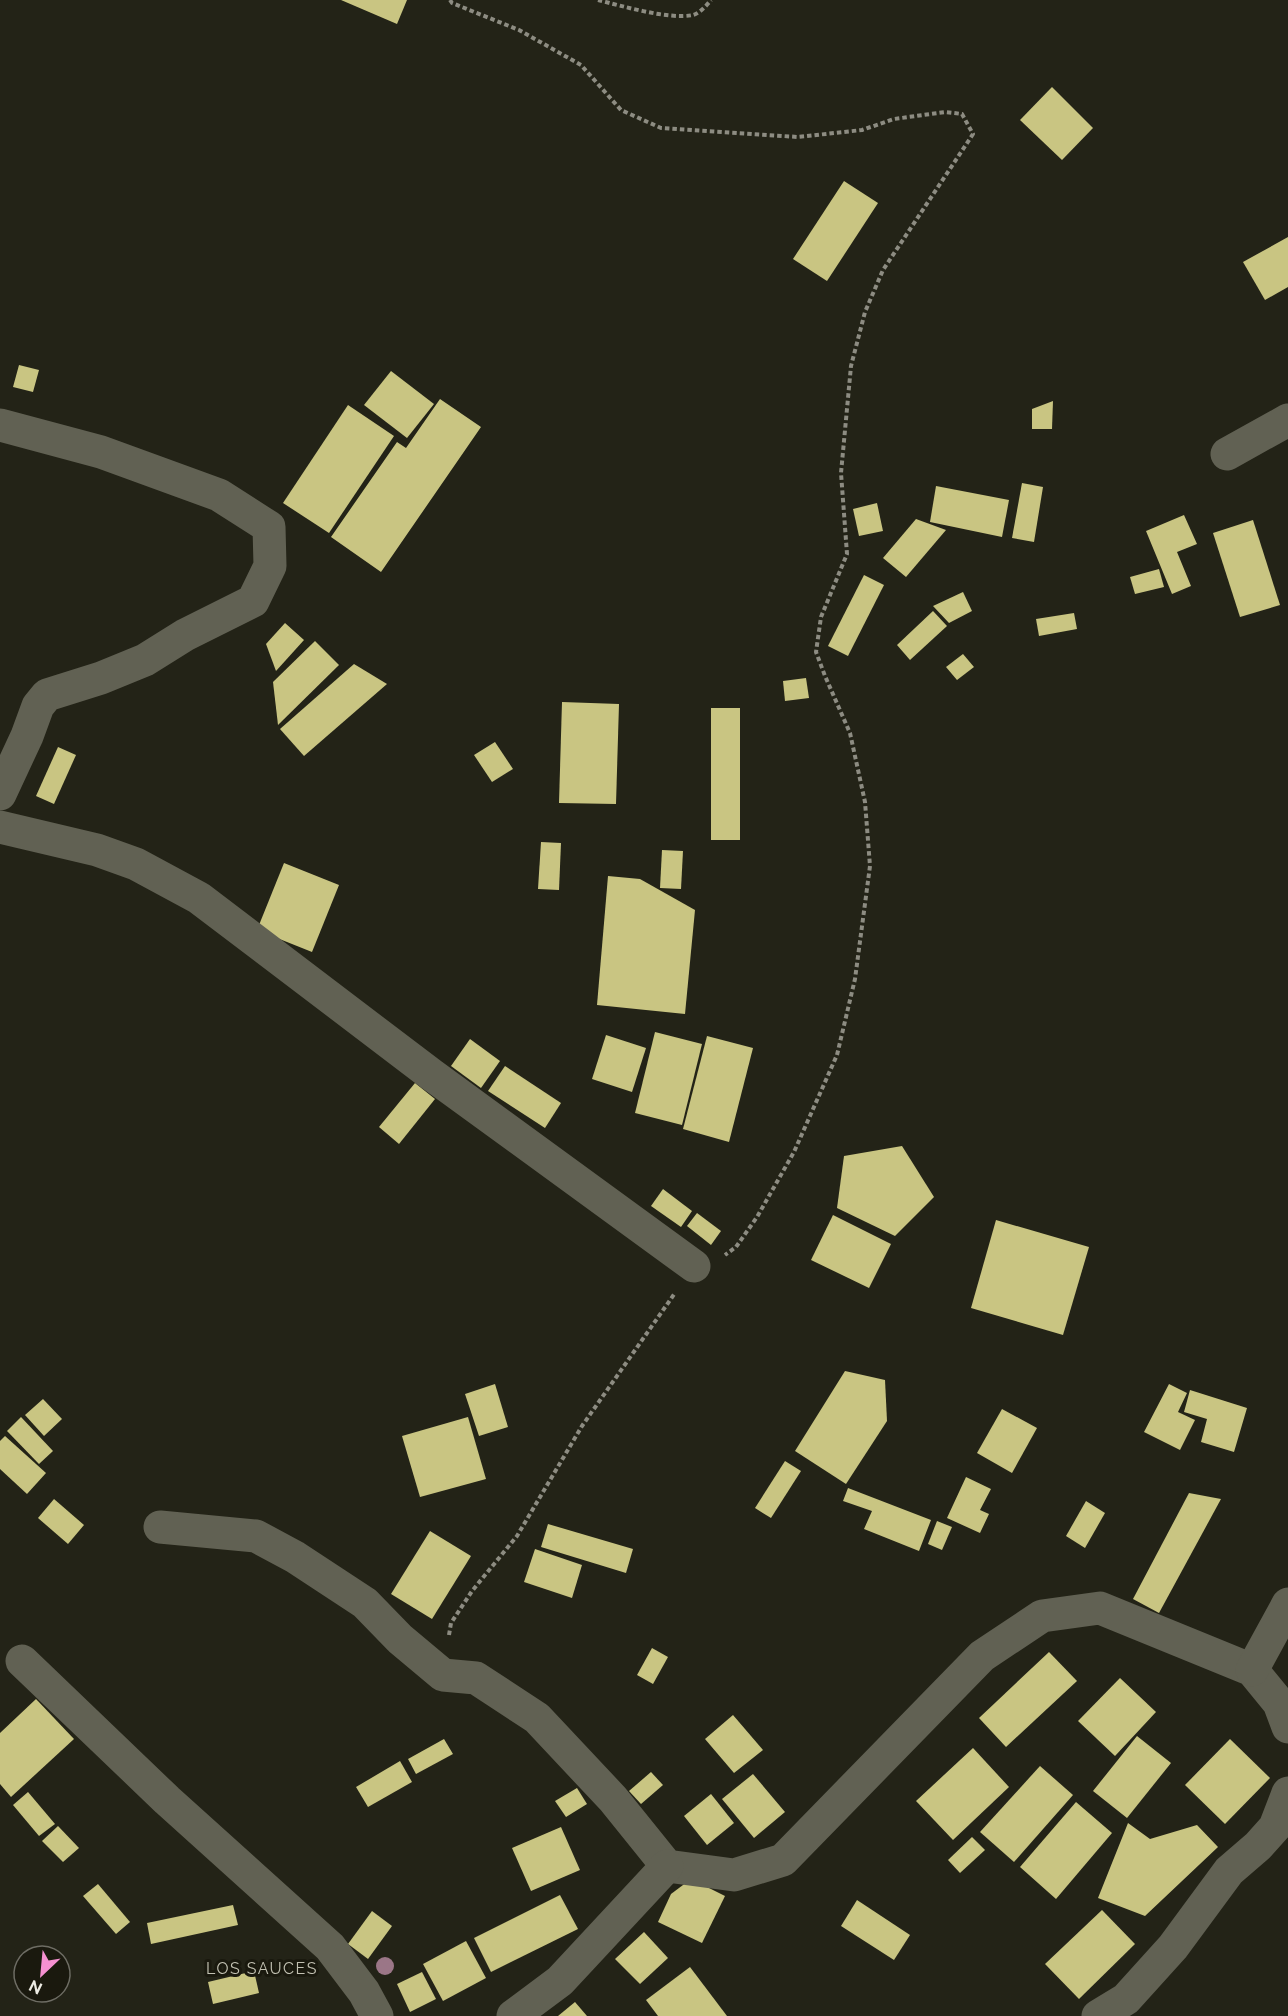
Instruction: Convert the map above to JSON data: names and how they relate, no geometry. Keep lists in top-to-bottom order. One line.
{"districts":["LOS SAUCES"],"north":"bottom left"}
